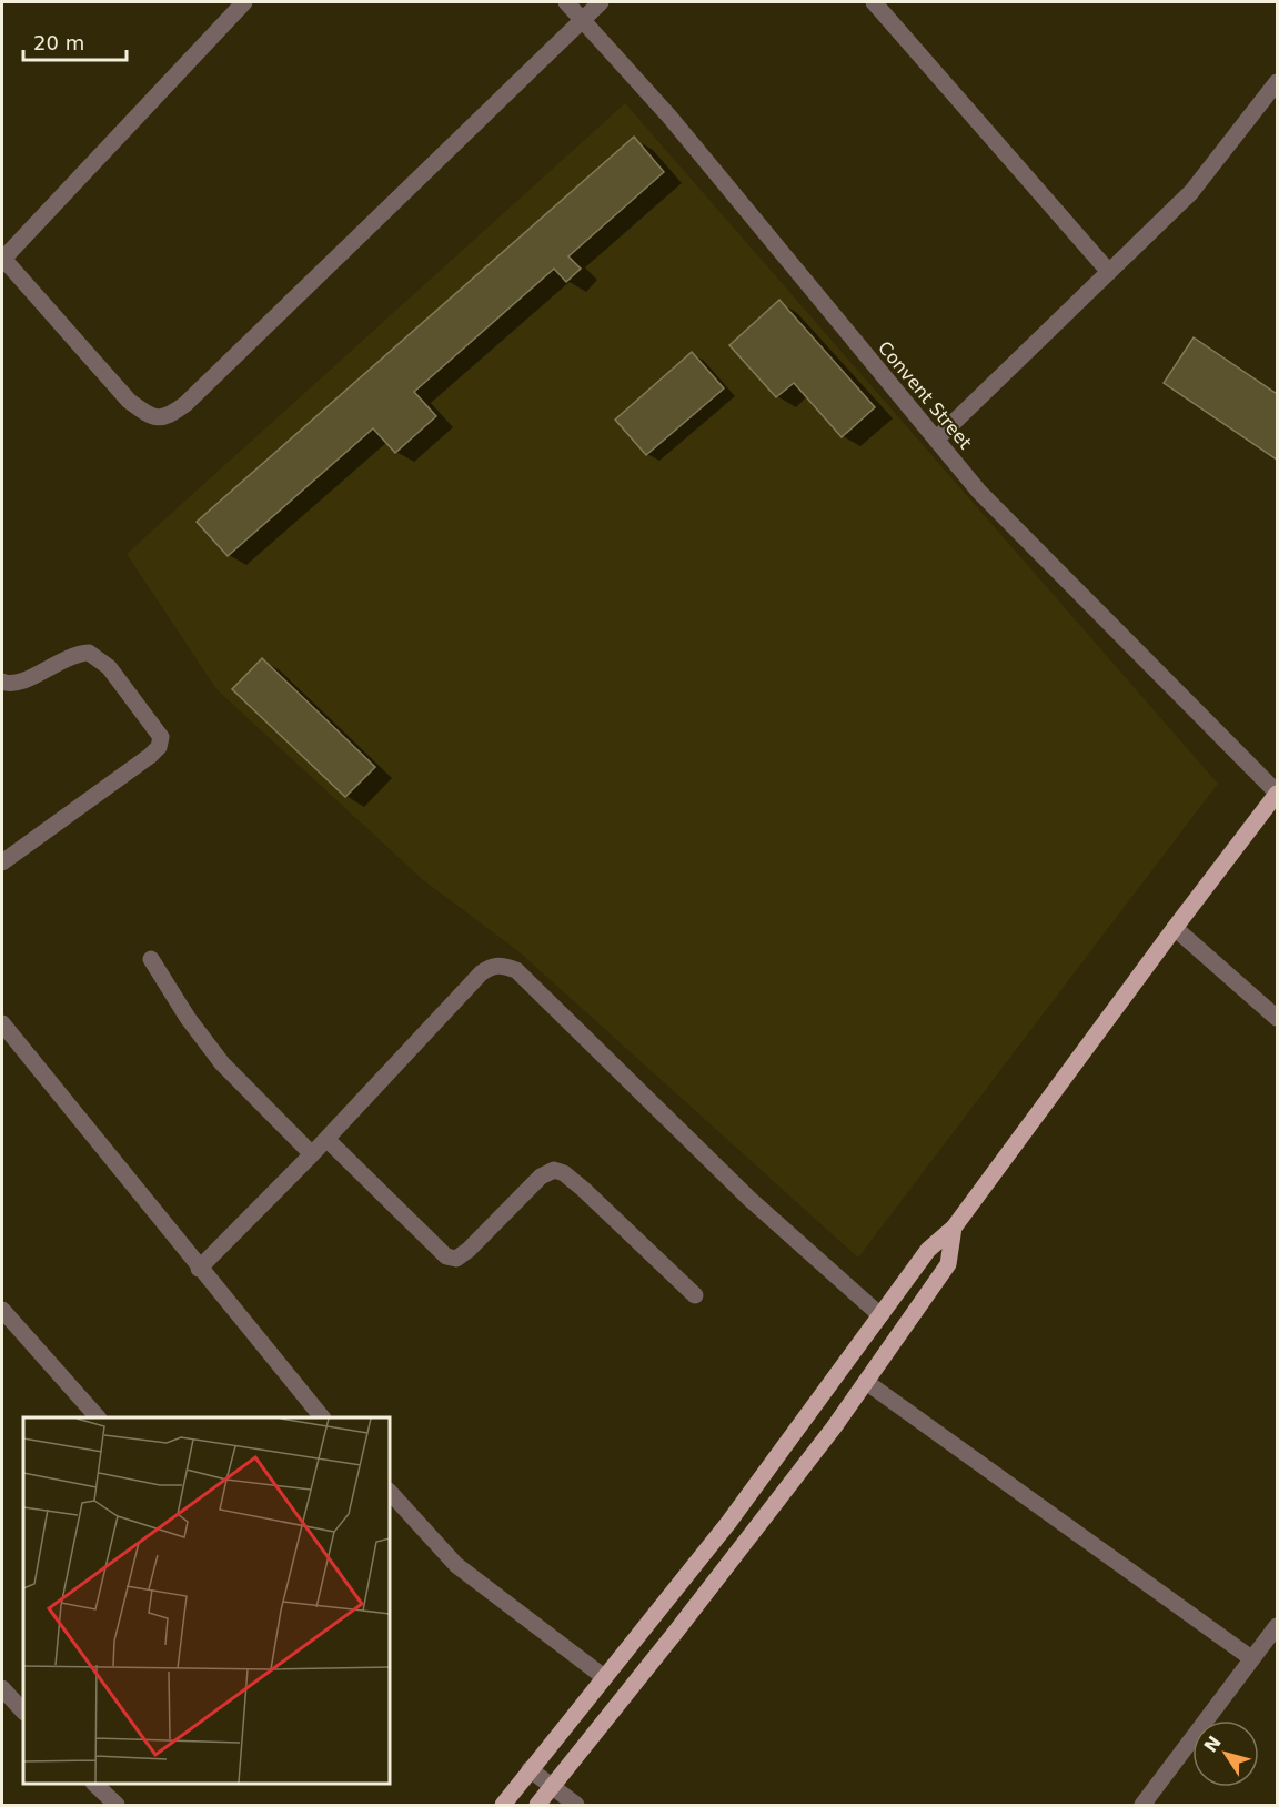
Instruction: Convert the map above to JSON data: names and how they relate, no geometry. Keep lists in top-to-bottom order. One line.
{"streets":{"street":["Convent Street"]},"scale_bar":"20 m","north":"top left"}
